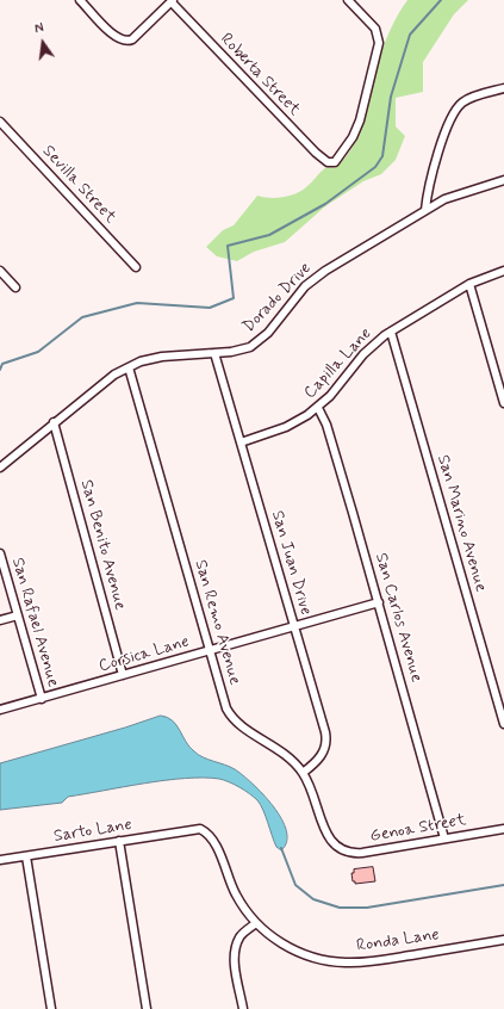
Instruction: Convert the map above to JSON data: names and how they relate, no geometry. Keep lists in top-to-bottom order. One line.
{"streets":{"street":["Roberta Street","Sevilla Street","Dorado Drive","Capilla Lane","San Marino Avenue","San Benito Avenue","San Juan Drive","San Carlos Avenue","San Rafael Avenue","San Remo Avenue","Corsica Lane","Genoa Street","Sarto Lane","Ronda Lane"]},"crossings":[["Dorado Drive","San Benito Avenue"],["Dorado Drive","San Juan Drive"],["Dorado Drive","San Remo Avenue"],["Capilla Lane","San Marino Avenue"],["Capilla Lane","San Juan Drive"],["Capilla Lane","San Carlos Avenue"],["San Benito Avenue","Corsica Lane"],["San Juan Drive","San Remo Avenue"],["San Juan Drive","Corsica Lane"],["San Carlos Avenue","Corsica Lane"],["San Carlos Avenue","Genoa Street"],["San Rafael Avenue","Corsica Lane"],["San Remo Avenue","Corsica Lane"],["San Remo Avenue","Genoa Street"],["Sarto Lane","Ronda Lane"]],"north":"top"}
